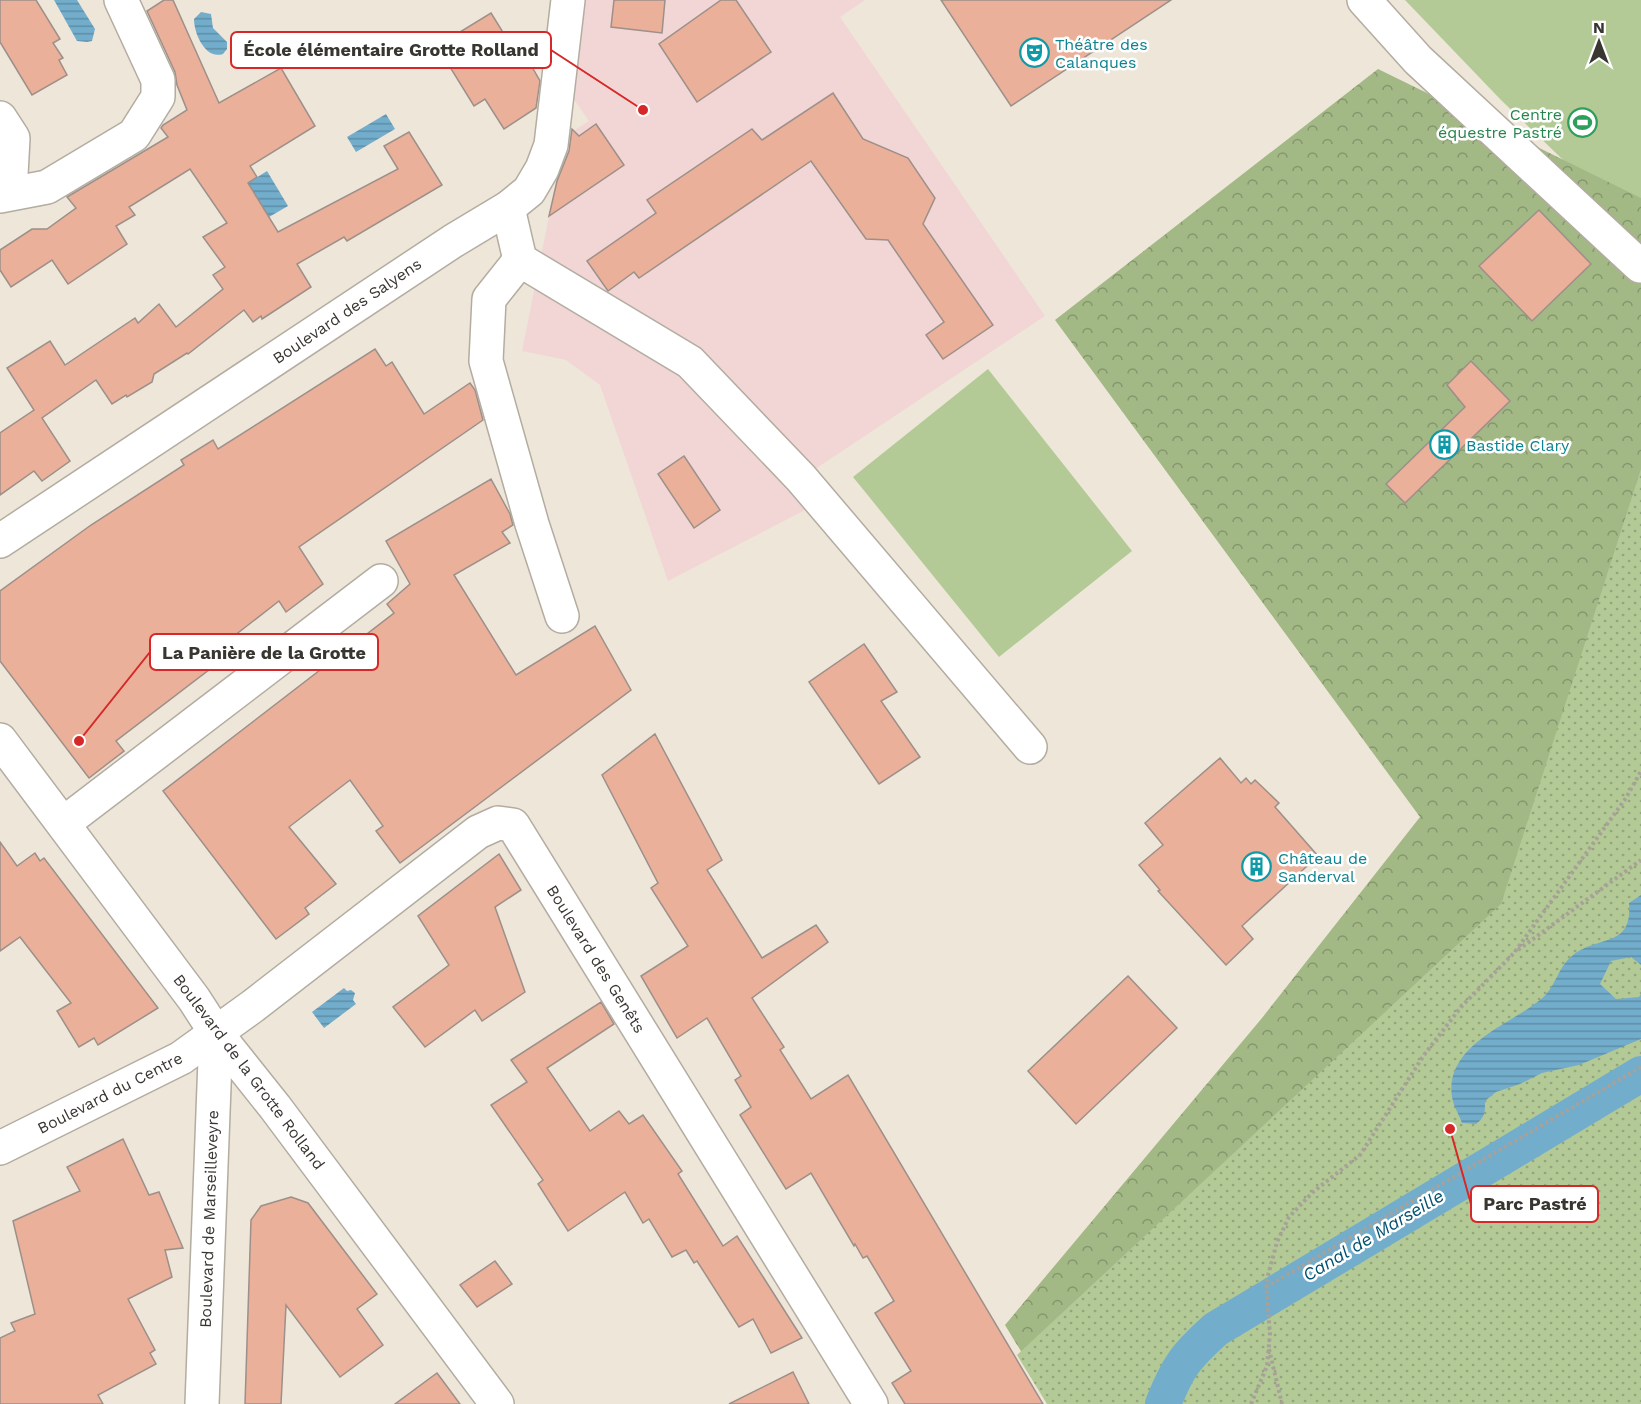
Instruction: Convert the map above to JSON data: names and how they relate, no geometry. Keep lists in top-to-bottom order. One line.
{"streets":{"street":["Boulevard des Salyens","Boulevard des Genêts","Boulevard de la Grotte Rolland","Boulevard du Centre","Boulevard de Marseilleveyre"]},"crossings":[["Boulevard des Genêts","Boulevard de la Grotte Rolland"],["Boulevard des Genêts","Boulevard du Centre"],["Boulevard des Genêts","Boulevard de Marseilleveyre"],["Boulevard de la Grotte Rolland","Boulevard du Centre"],["Boulevard de la Grotte Rolland","Boulevard de Marseilleveyre"],["Boulevard du Centre","Boulevard de Marseilleveyre"]],"water":["Canal de Marseille"],"places":{"theatre":["Théâtre des Calanques"],"other":["École élémentaire Grotte Rolland","La Panière de la Grotte","Parc Pastré"],"sports":["Centre équestre Pastré"],"building":["Bastide Clary","Château de Sanderval"]},"north":"top"}
